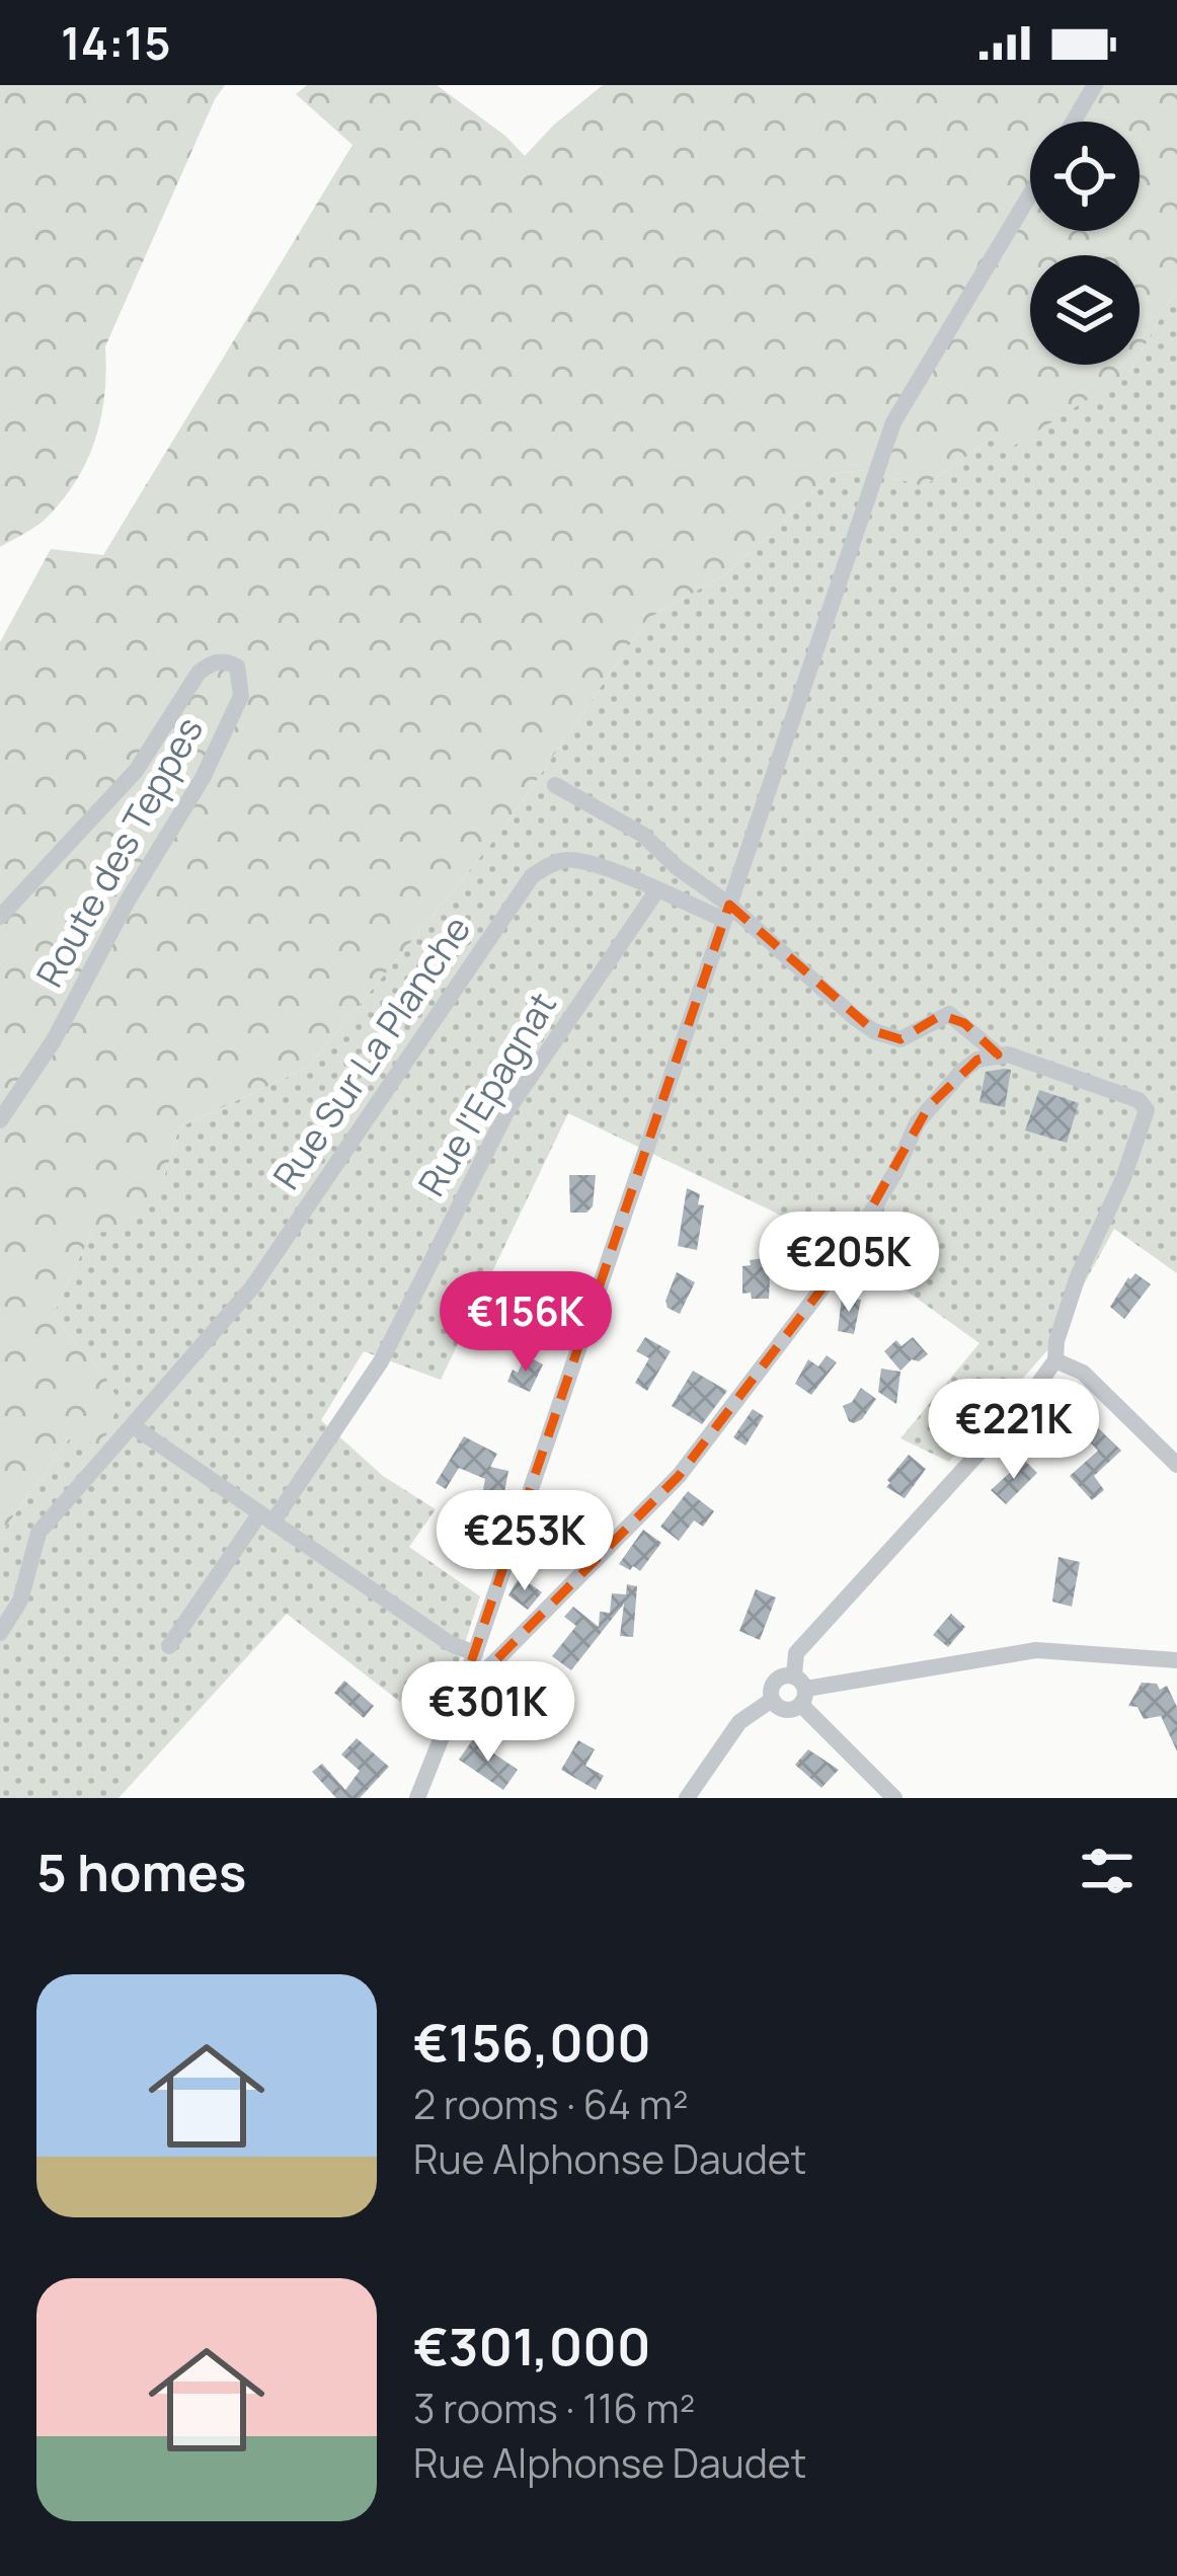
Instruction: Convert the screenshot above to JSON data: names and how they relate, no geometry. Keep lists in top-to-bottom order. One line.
{"streets":{"street":["Route des Teppes","Rue Sur La Planche","Rue l'Epagnat"]},"crossings":[["Rue Sur La Planche","Rue l'Epagnat"]],"page":{"status":"14:15","price":["€205K","€156K","€221K","€253K","€301K"],"heading":"5 homes","list":[{"name":"€156,000","note":"2 rooms · 64 m² · Rue Alphonse Daudet"},{"name":"€301,000","note":"3 rooms · 116 m² · Rue Alphonse Daudet"}]}}
